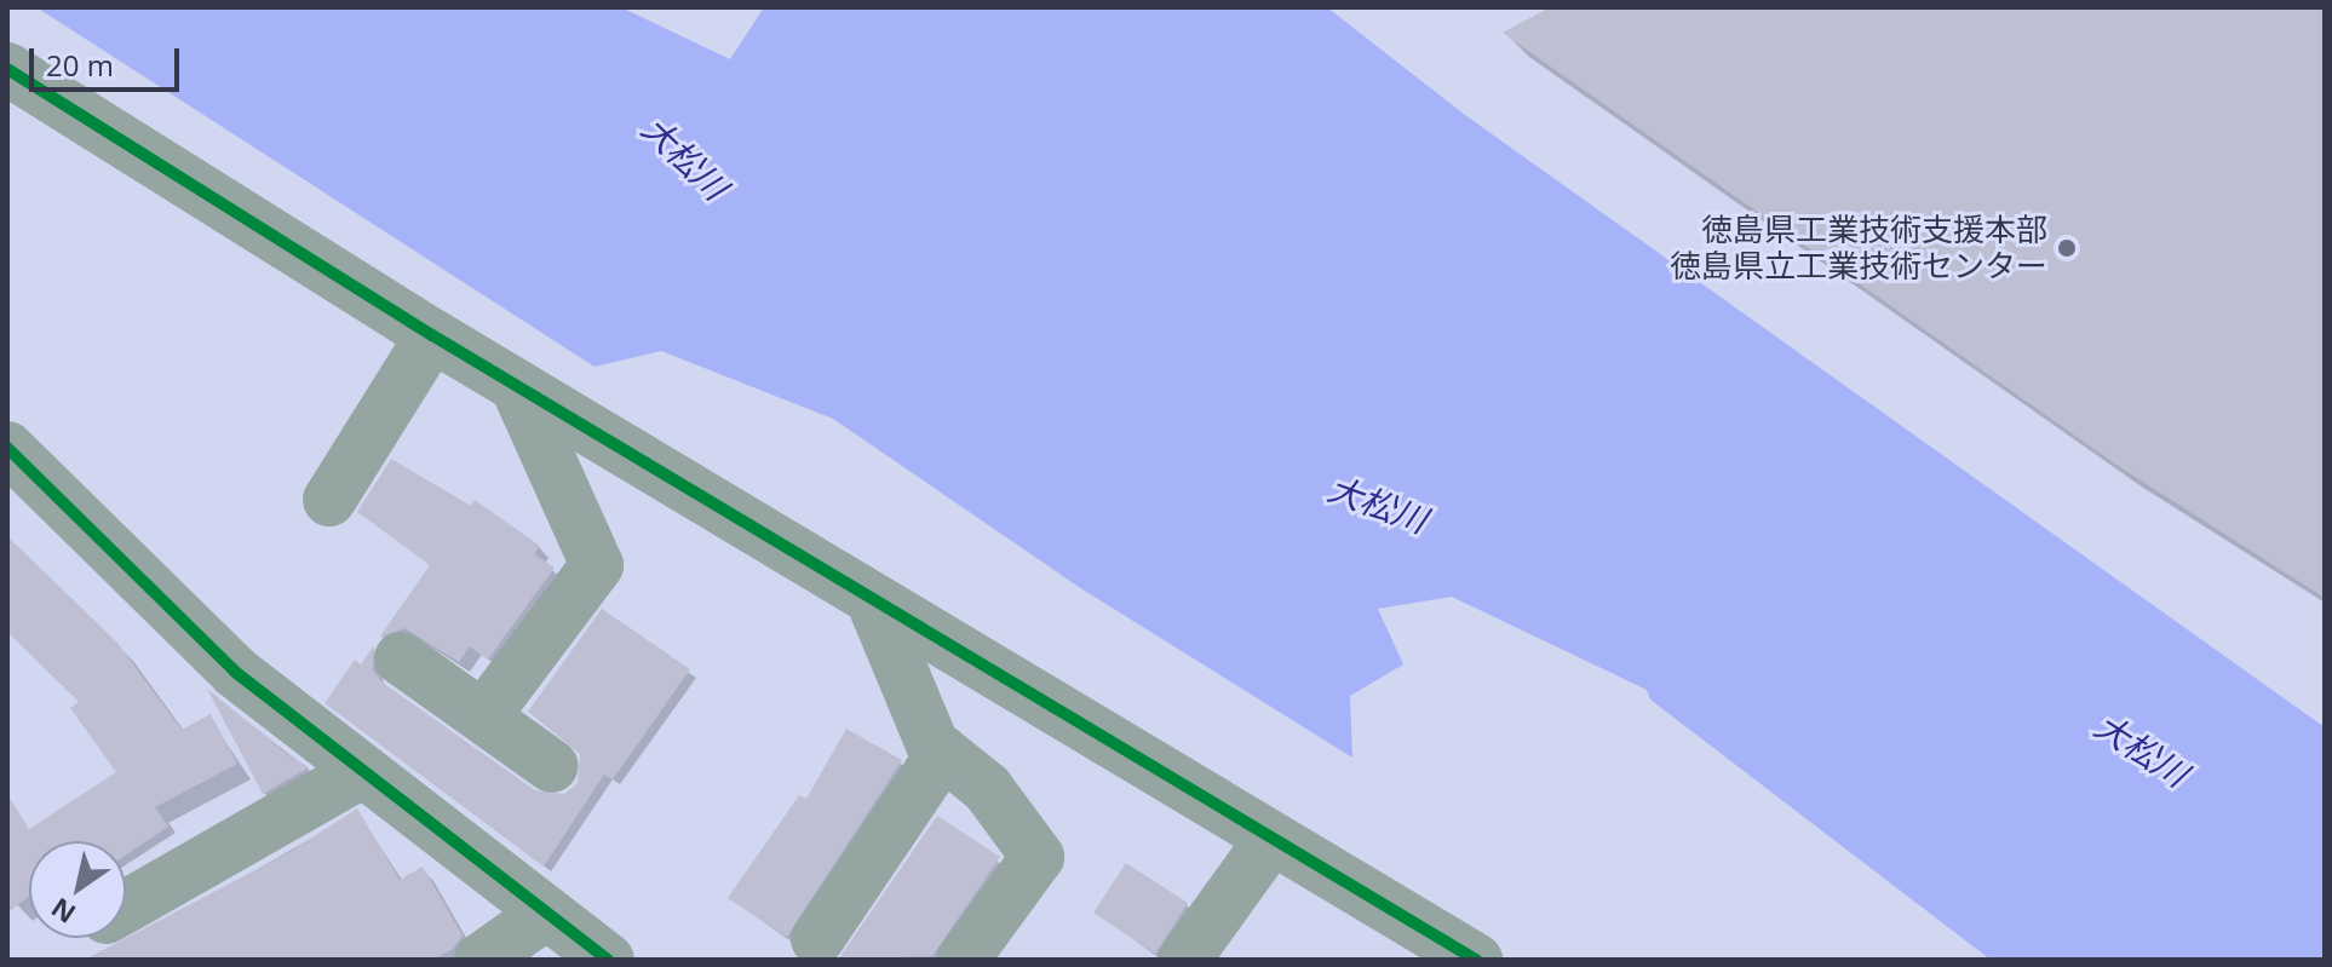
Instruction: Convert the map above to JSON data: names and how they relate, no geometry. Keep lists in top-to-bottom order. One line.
{"water":["大松川"],"places":["徳島県工業技術支援本部 徳島県立工業技術センター"],"scale_bar":"20 m","north":"bottom left"}
